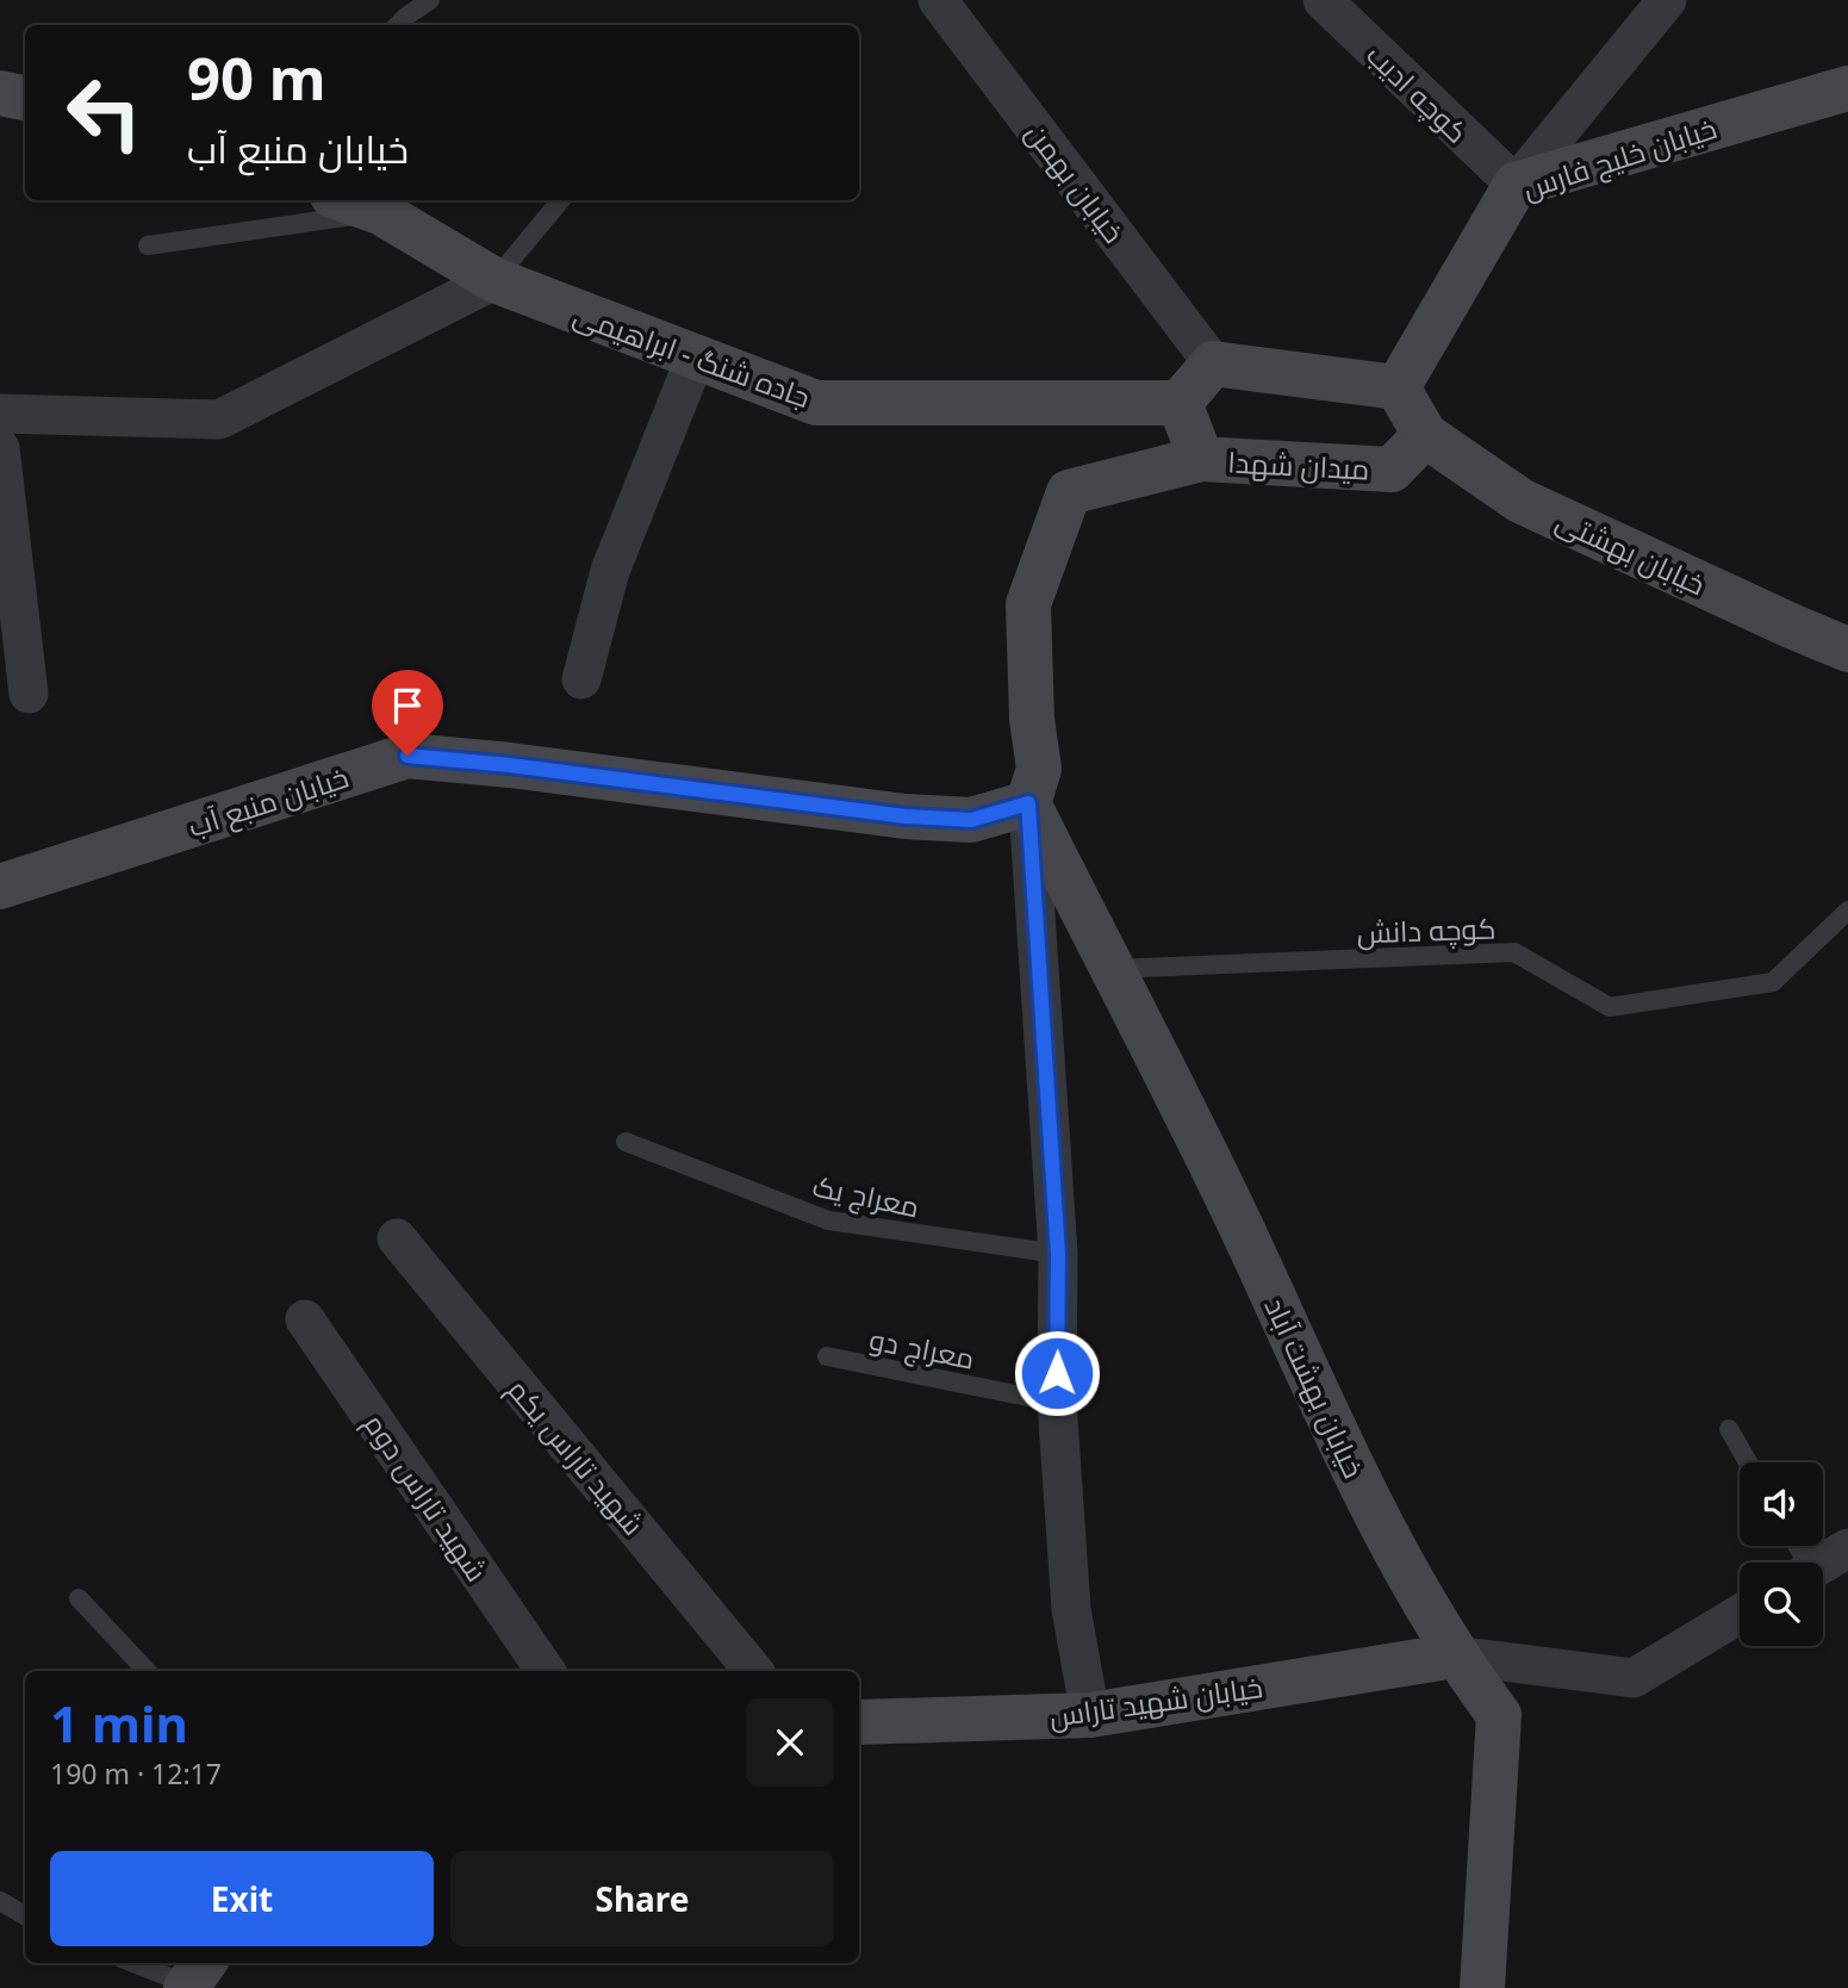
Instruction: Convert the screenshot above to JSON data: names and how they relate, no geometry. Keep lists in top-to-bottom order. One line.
{"streets":{"street":["کوچه ادیب","خیابان خلیج فارس","خیابان بهمن","جاده شنگ - ابراهیمی","میدان شهدا","خیابان بهشتی","خیابان منبع آب","خیابان بهشت آباد","شهید تاراس یکم","شهید تاراس دوم","خیابان شهید تاراس"],"lane":["کوچه دانش","معراج یک","معراج دو"]},"crossings":[["کوچه ادیب","خیابان خلیج فارس"],["جاده شنگ - ابراهیمی","میدان شهدا"],["میدان شهدا","خیابان بهشتی"],["خیابان منبع آب","خیابان بهشت آباد"],["کوچه دانش","خیابان بهشت آباد"],["خیابان بهشت آباد","خیابان شهید تاراس"]],"page":{"turn":["90 m","خیابان منبع آب"],"heading":["1 min","190 m · 12:17"],"buttons":["Exit","Share"]}}
